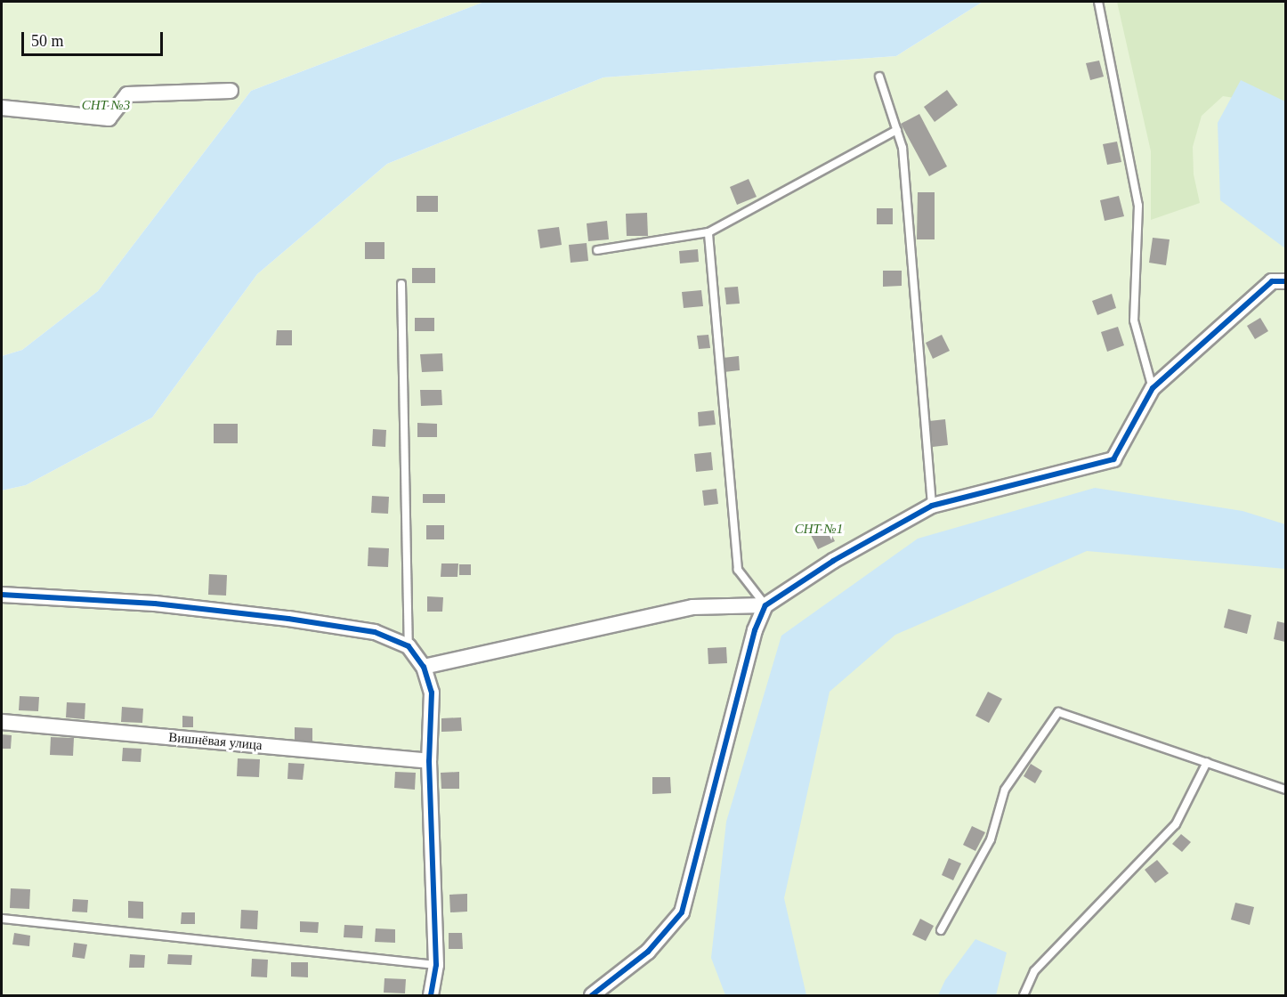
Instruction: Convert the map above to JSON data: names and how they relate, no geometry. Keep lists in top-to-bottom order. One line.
{"streets":{"street":["Вишнёвая улица"]},"parks":["СНТ №3","СНТ №1"],"scale_bar":"50 m"}
